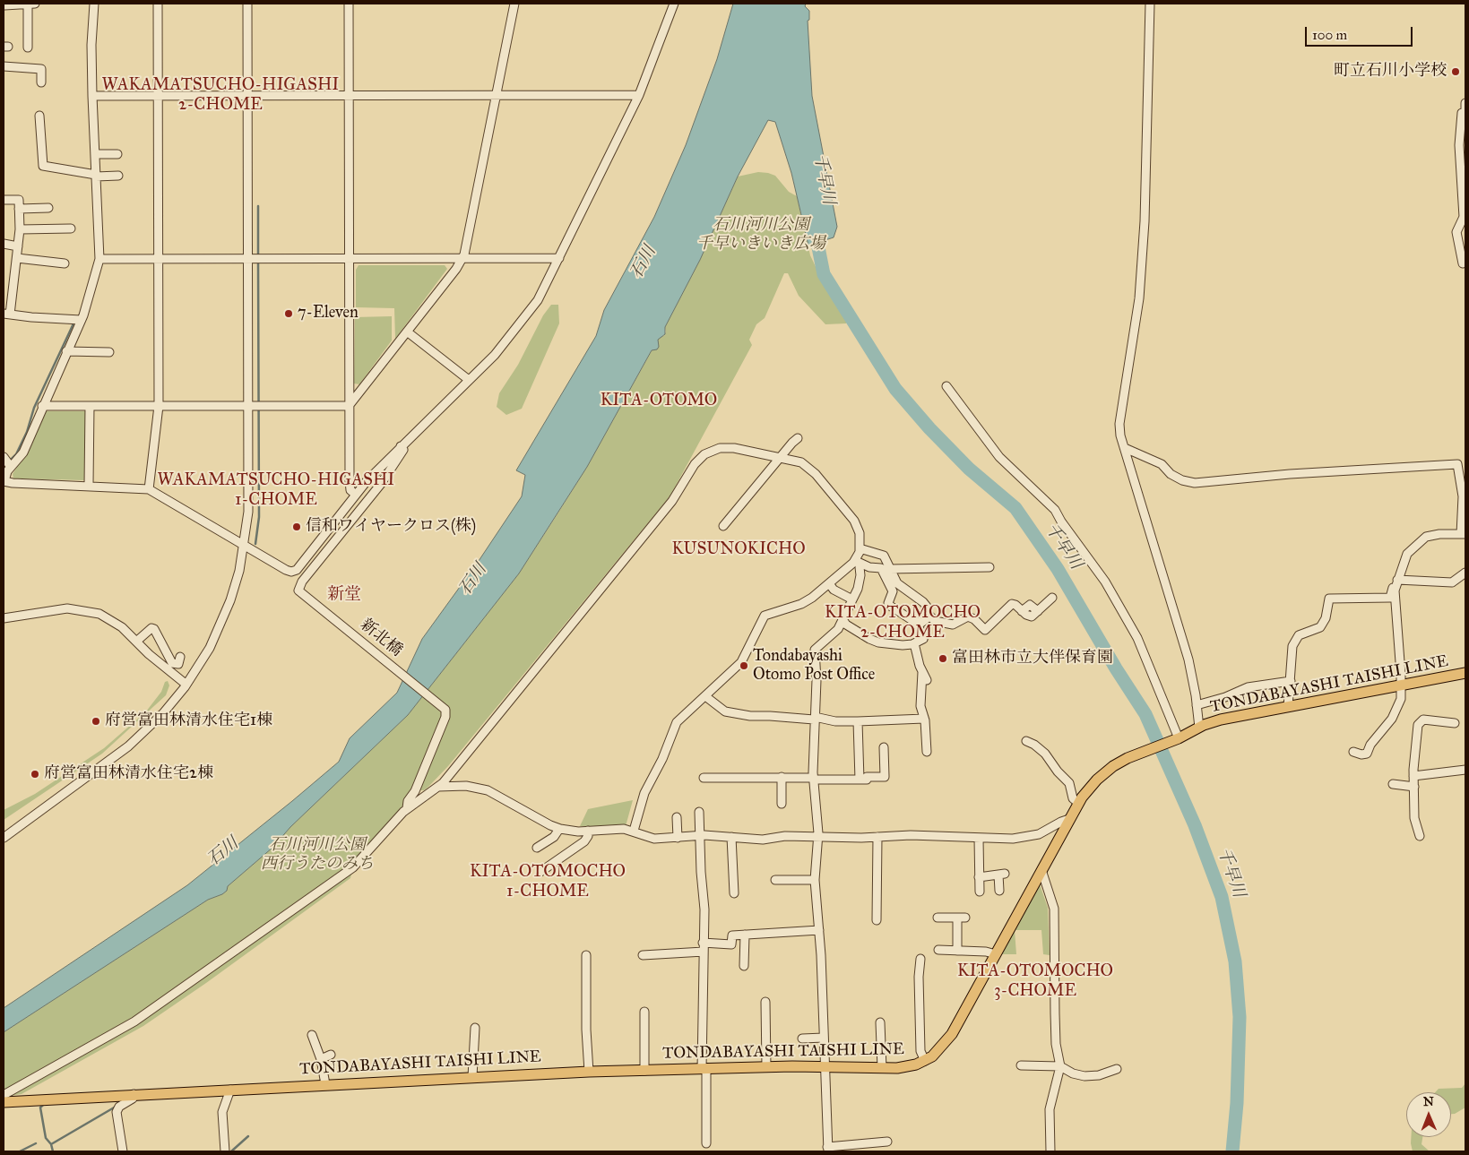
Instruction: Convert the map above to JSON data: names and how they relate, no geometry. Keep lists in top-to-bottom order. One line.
{"streets":{"main road":["TONDABAYASHI TAISHI LINE"],"street":["新北橋"]},"districts":["WAKAMATSUCHO-HIGASHI 2-CHOME","KITA-OTOMO","WAKAMATSUCHO-HIGASHI 1-CHOME","KUSUNOKICHO","新堂","KITA-OTOMOCHO 2-CHOME","KITA-OTOMOCHO 1-CHOME","KITA-OTOMOCHO 3-CHOME"],"water":["千早川","石川"],"parks":["石川河川公園 千早いきいき広場","石川河川公園 西行うたのみち"],"places":["町立石川小学校","7-Eleven","信和ワイヤークロス(株)","富田林市立大伴保育園","Tondabayashi Otomo Post Office","府営富田林清水住宅1棟","府営富田林清水住宅2棟"],"scale_bar":"100 m","north":"top"}
